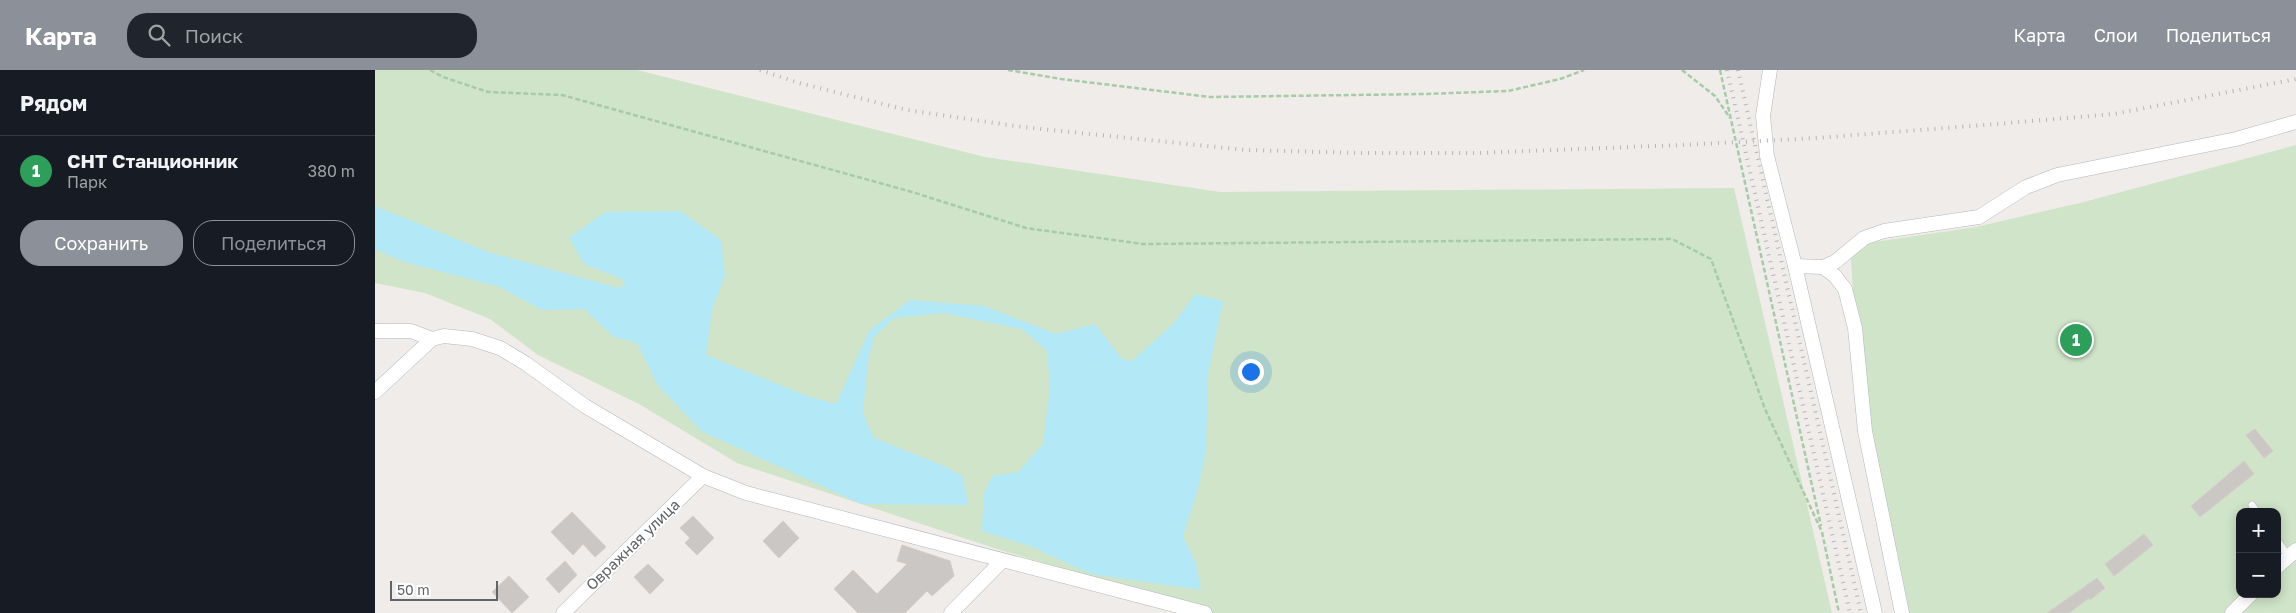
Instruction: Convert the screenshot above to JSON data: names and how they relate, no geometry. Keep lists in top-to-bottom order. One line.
{"streets":{"street":["Овражная улица"]},"scale_bar":"50 m","page":{"header":"Карта","search":"Поиск","nav":["Карта","Слои","Поделиться"],"heading":"Рядом","list":[{"mark":"1","name":"СНТ Станционник","note":"Парк","value":"380 m"}],"buttons":["Сохранить","Поделиться"],"pins":"1","map_buttons":["+","−"],"scale":"50 m"}}
